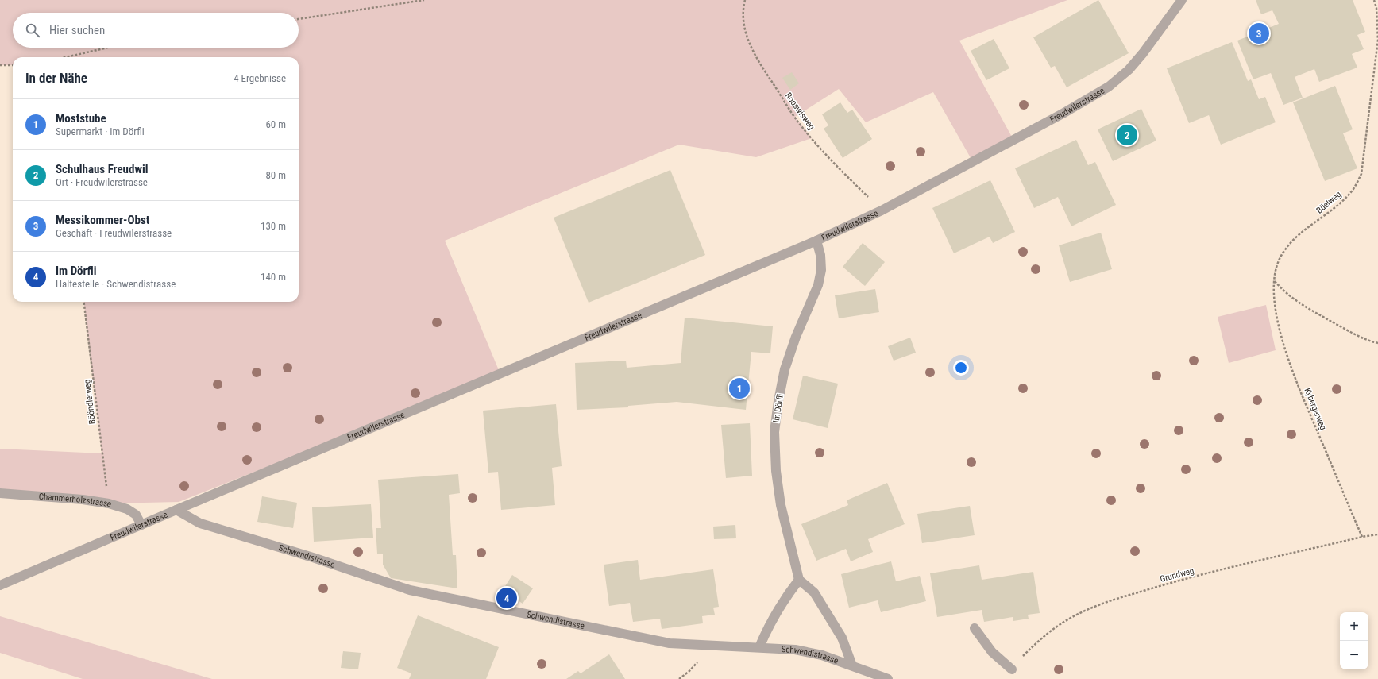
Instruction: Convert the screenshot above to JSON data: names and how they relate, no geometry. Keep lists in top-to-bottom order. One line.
{"streets":{"street":["Freudwilerstrasse","Im Dörfli","Chammerholzstrasse","Schwendistrasse"],"path":["Rooswisweg","Büelweg","Bööndlerweg","Kybergerweg","Grundweg"]},"crossings":[["Freudwilerstrasse","Rooswisweg"],["Freudwilerstrasse","Im Dörfli"],["Freudwilerstrasse","Chammerholzstrasse"],["Freudwilerstrasse","Schwendistrasse"],["Büelweg","Kybergerweg"],["Bööndlerweg","Chammerholzstrasse"],["Kybergerweg","Grundweg"]],"page":{"search":"Hier suchen","pins":["3","2","1","4"],"heading":["In der Nähe","4 Ergebnisse"],"list":[{"mark":"1","name":"Moststube","note":"Supermarkt · Im Dörfli","value":"60 m"},{"mark":"2","name":"Schulhaus Freudwil","note":"Ort · Freudwilerstrasse","value":"80 m"},{"mark":"3","name":"Messikommer-Obst","note":"Geschäft · Freudwilerstrasse","value":"130 m"},{"mark":"4","name":"Im Dörfli","note":"Haltestelle · Schwendistrasse","value":"140 m"}],"map_buttons":["+","−"]}}
